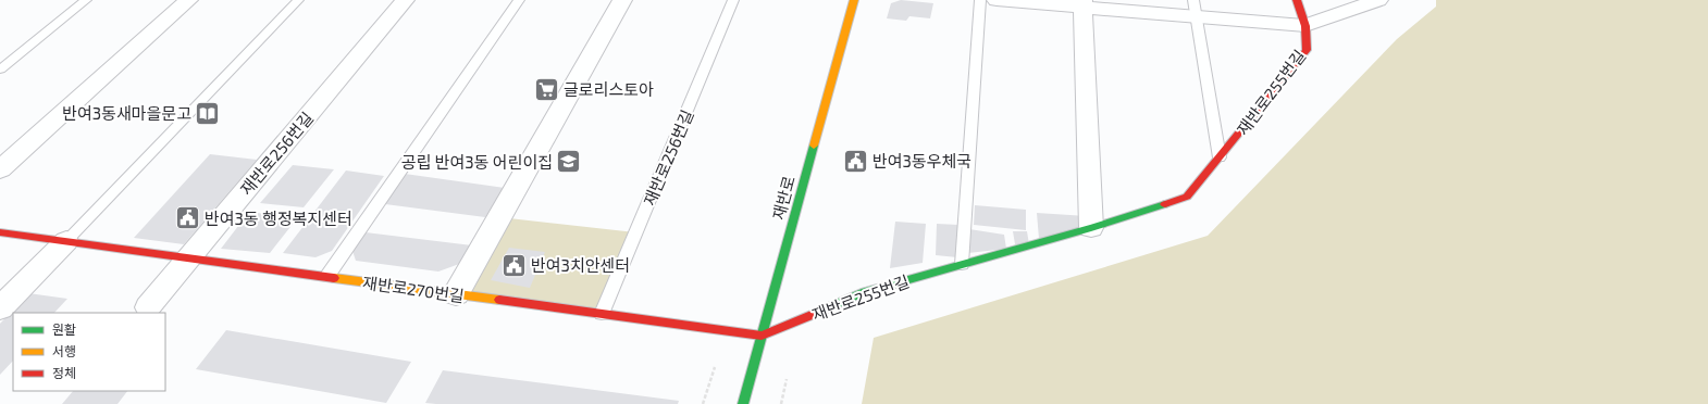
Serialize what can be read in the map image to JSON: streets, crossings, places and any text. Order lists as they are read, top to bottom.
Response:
{
  "streets": {
    "street": [
      "재반로255번길",
      "재반로256번길",
      "재반로",
      "재반로270번길"
    ]
  },
  "crossings": [
    ["재반로255번길", "재반로"],
    ["재반로255번길", "재반로270번길"],
    ["재반로256번길", "재반로270번길"],
    ["재반로", "재반로270번길"]
  ],
  "places": {
    "supermarket": ["글로리스토아"],
    "library": ["반여3동새마을문고"],
    "public building": ["반여3동우체국", "반여3동 행정복지센터", "반여3치안센터"],
    "school or university": ["공립 반여3동 어린이집"]
  },
  "legend": ["원활", "서행", "정체"]
}
